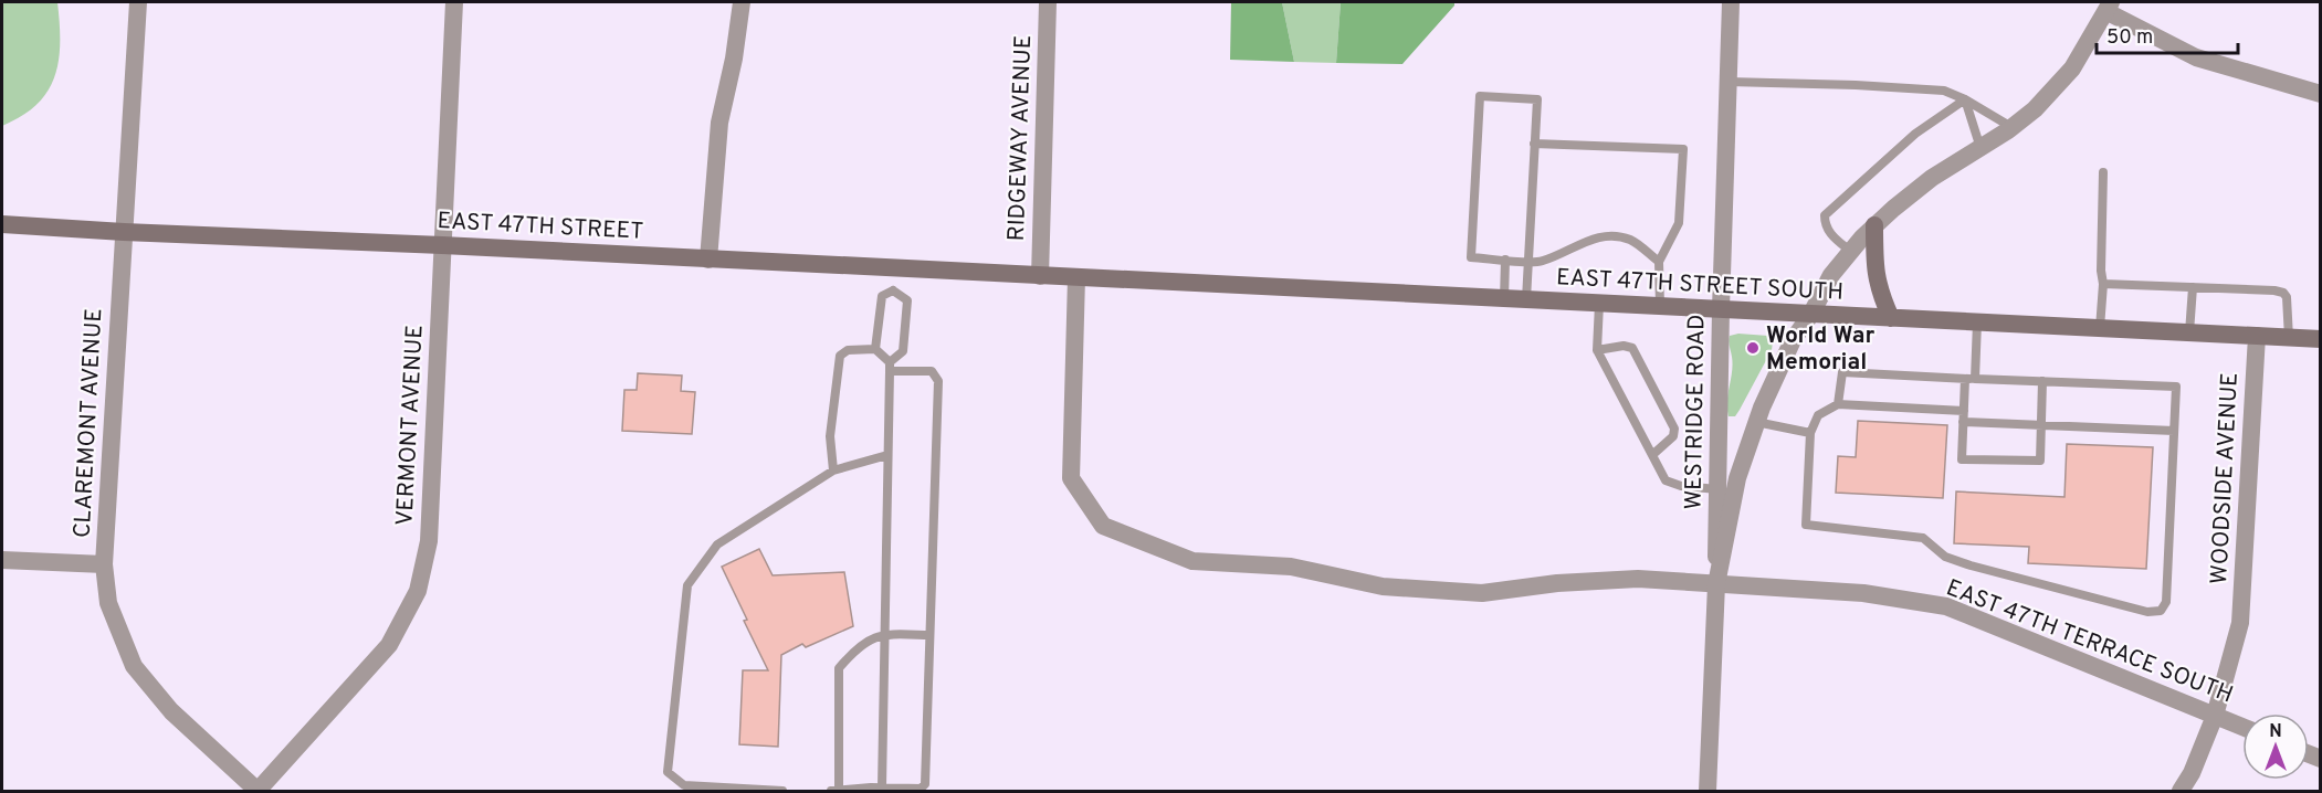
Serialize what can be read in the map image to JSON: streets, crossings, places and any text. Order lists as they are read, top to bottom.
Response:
{
  "streets": {
    "main road": ["EAST 47TH STREET", "EAST 47TH STREET SOUTH"],
    "street": [
      "RIDGEWAY AVENUE",
      "WESTRIDGE ROAD",
      "CLAREMONT AVENUE",
      "VERMONT AVENUE",
      "WOODSIDE AVENUE",
      "EAST 47TH TERRACE SOUTH"
    ]
  },
  "crossings": [
    ["RIDGEWAY AVENUE", "EAST 47TH STREET"],
    ["EAST 47TH STREET", "EAST 47TH STREET SOUTH"],
    ["EAST 47TH STREET", "CLAREMONT AVENUE"],
    ["EAST 47TH STREET", "VERMONT AVENUE"],
    ["EAST 47TH STREET", "EAST 47TH TERRACE SOUTH"],
    ["EAST 47TH STREET SOUTH", "WESTRIDGE ROAD"],
    ["EAST 47TH STREET SOUTH", "WOODSIDE AVENUE"],
    ["EAST 47TH STREET SOUTH", "EAST 47TH TERRACE SOUTH"],
    ["WESTRIDGE ROAD", "EAST 47TH TERRACE SOUTH"],
    ["CLAREMONT AVENUE", "VERMONT AVENUE"],
    ["WOODSIDE AVENUE", "EAST 47TH TERRACE SOUTH"]
  ],
  "places": ["World War Memorial"],
  "scale_bar": "50 m",
  "north": "top"
}
